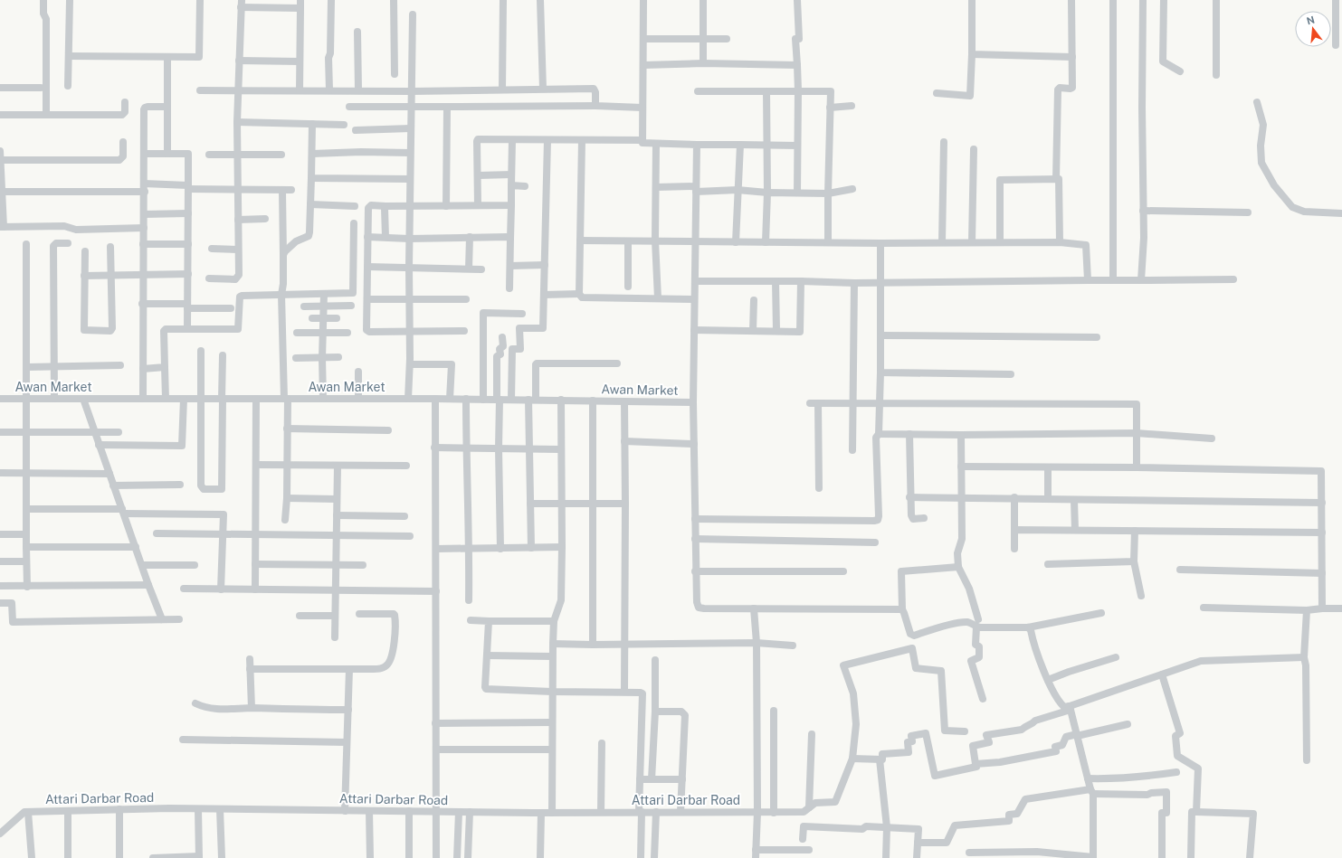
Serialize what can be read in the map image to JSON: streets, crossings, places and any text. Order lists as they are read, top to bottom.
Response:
{
  "streets": {
    "street": ["Awan Market", "Attari Darbar Road"]
  },
  "north": "top"
}
